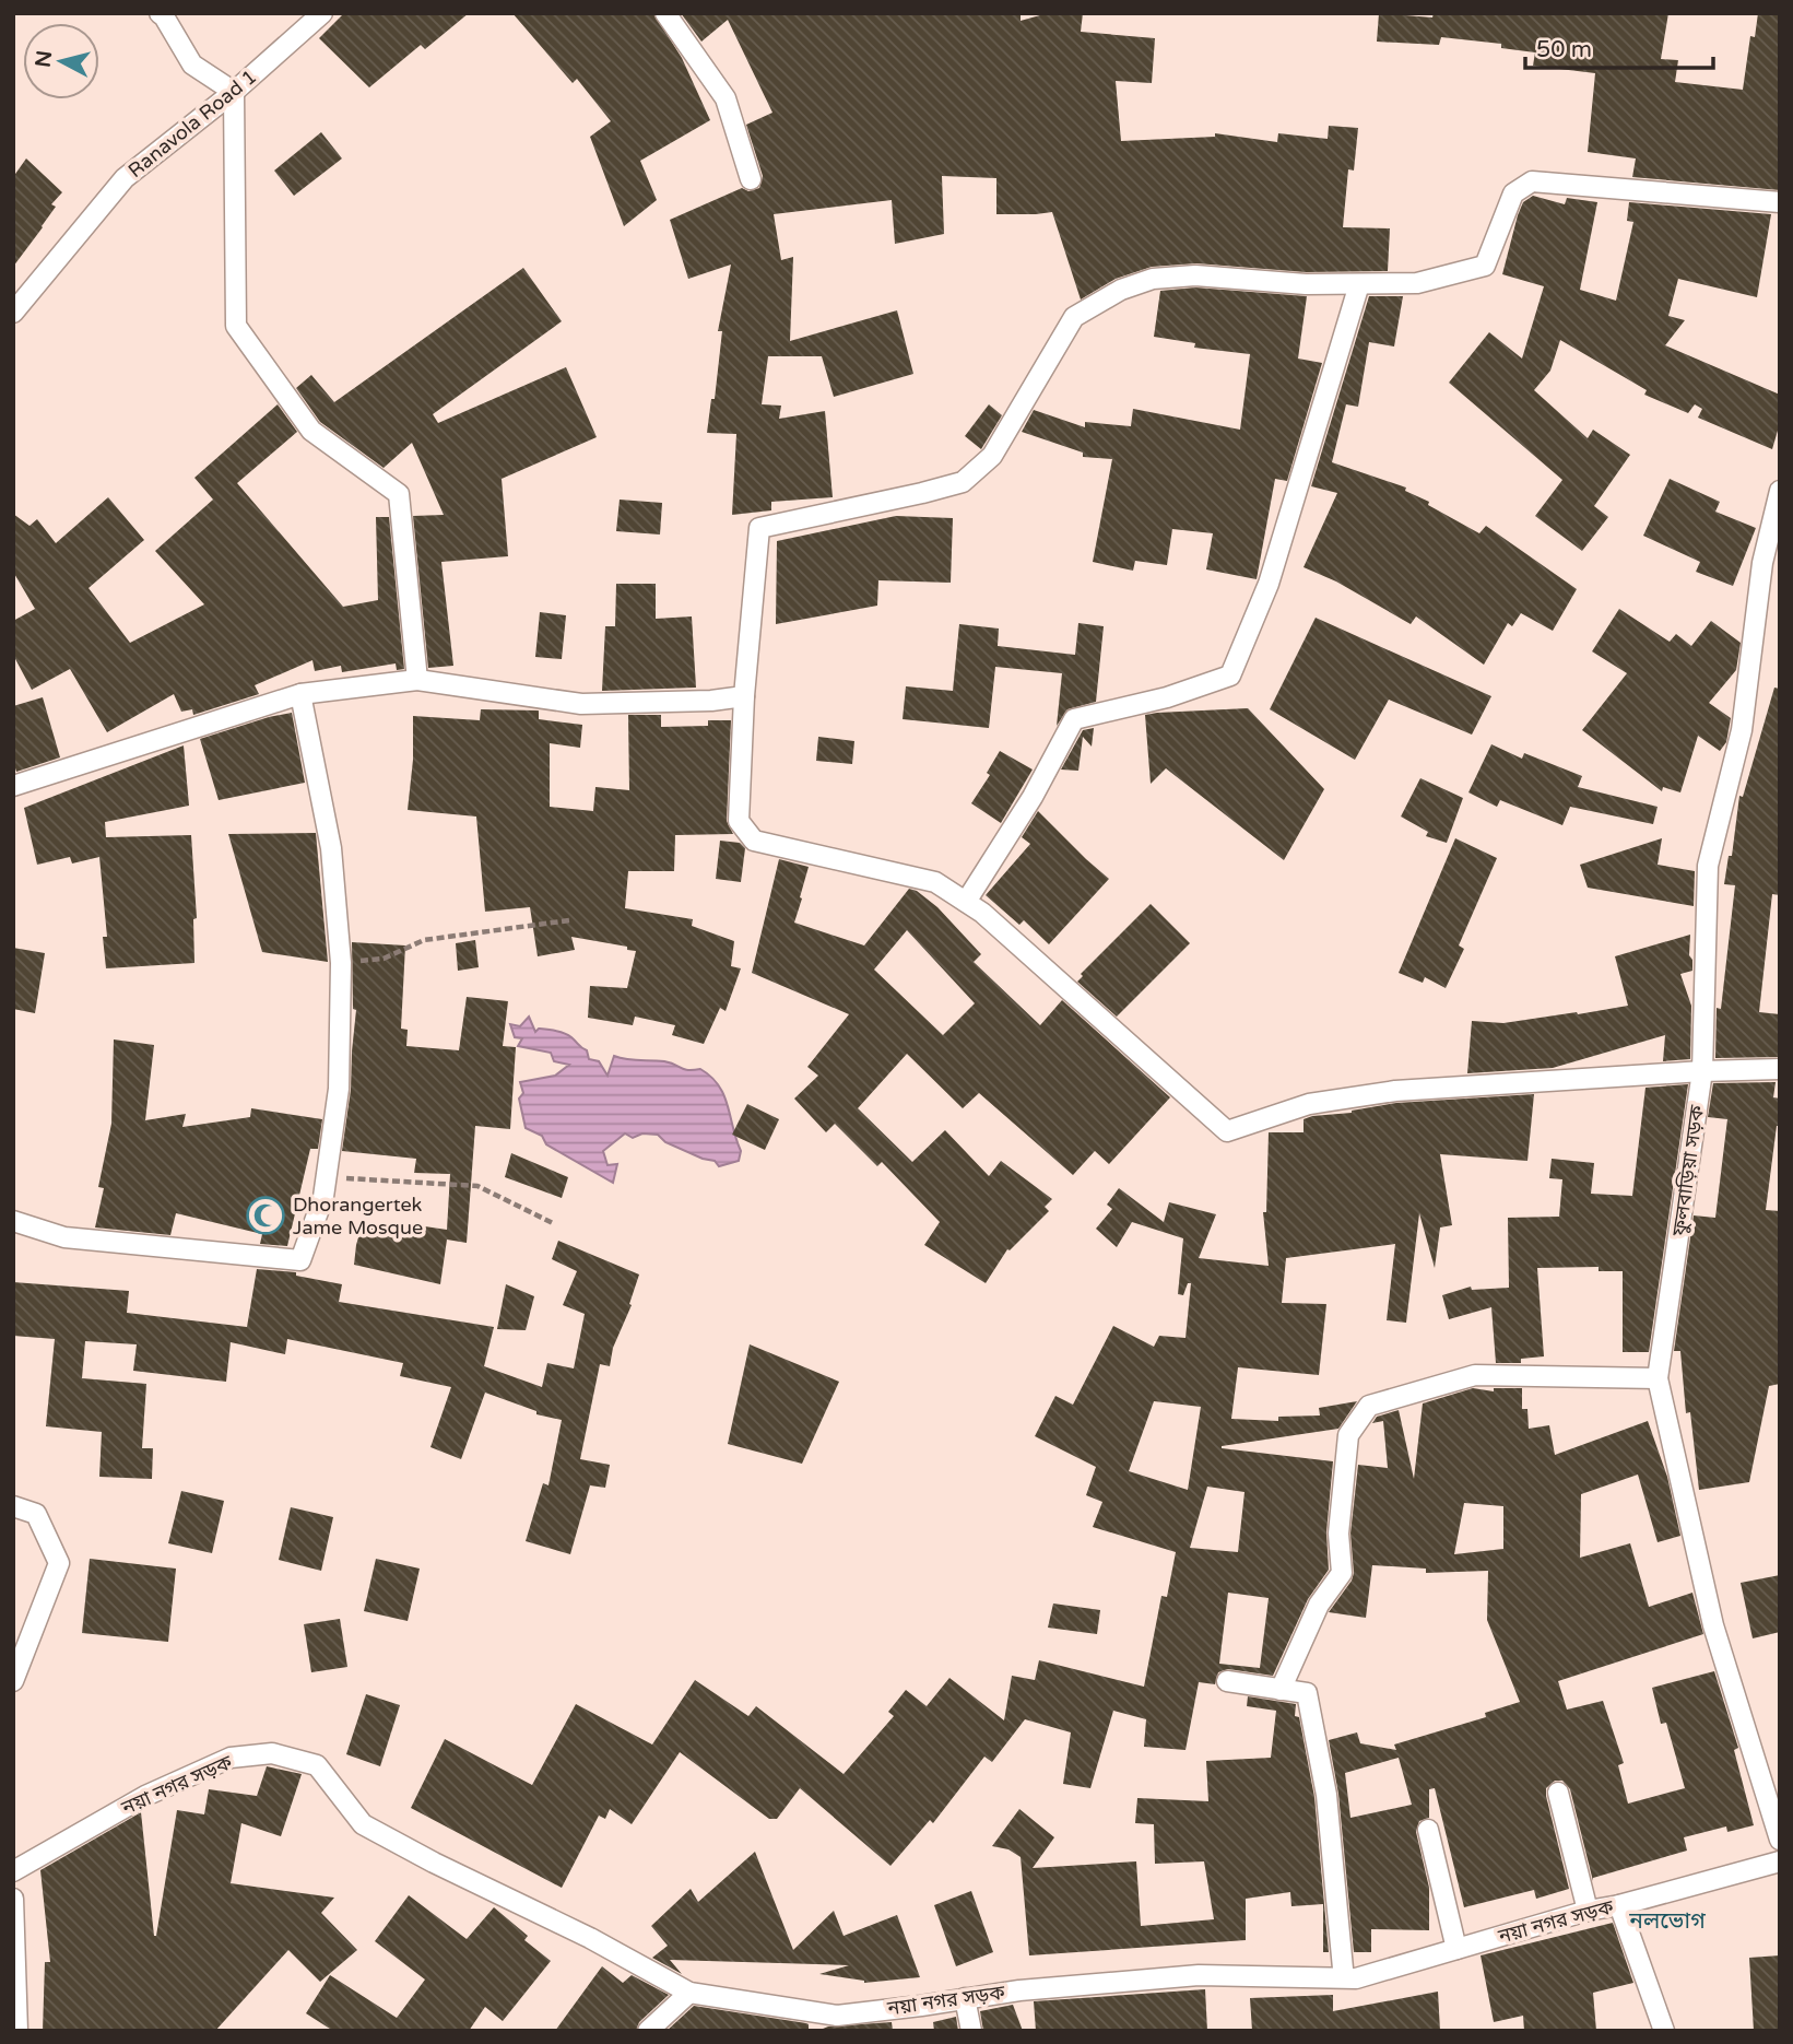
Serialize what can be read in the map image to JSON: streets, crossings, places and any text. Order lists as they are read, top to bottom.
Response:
{
  "streets": {
    "street": ["Ranavola Road 1", "ফুলবাড়িয়া সড়ক", "নয়া নগর সড়ক"]
  },
  "districts": ["নলভোগ"],
  "places": {
    "mosque": ["Dhorangertek Jame Mosque"]
  },
  "scale_bar": "50 m",
  "north": "left"
}
